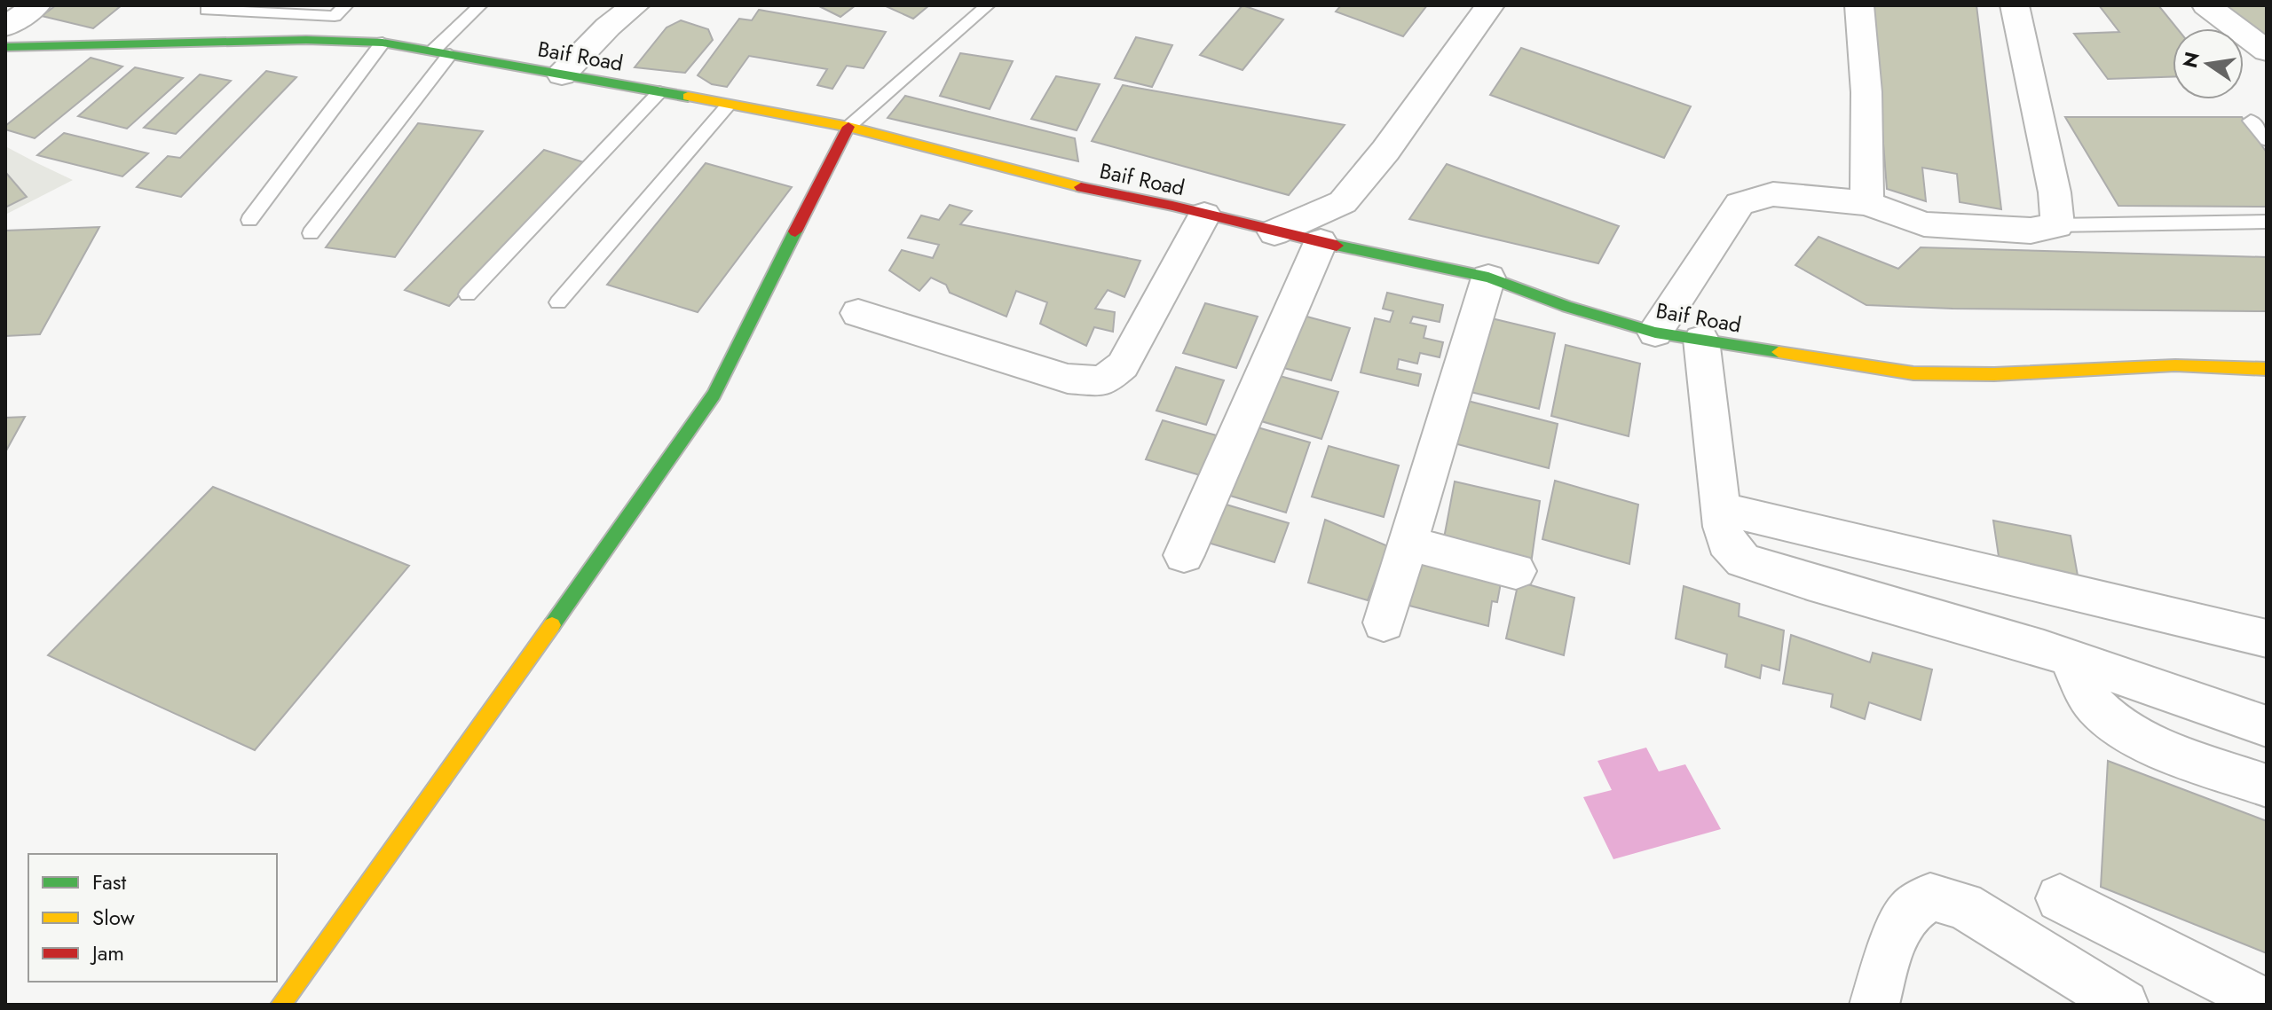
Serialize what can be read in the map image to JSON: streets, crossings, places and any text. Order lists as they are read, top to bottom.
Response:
{
  "streets": {
    "street": ["Baif Road"]
  },
  "legend": ["Fast", "Slow", "Jam"],
  "north": "left"
}
